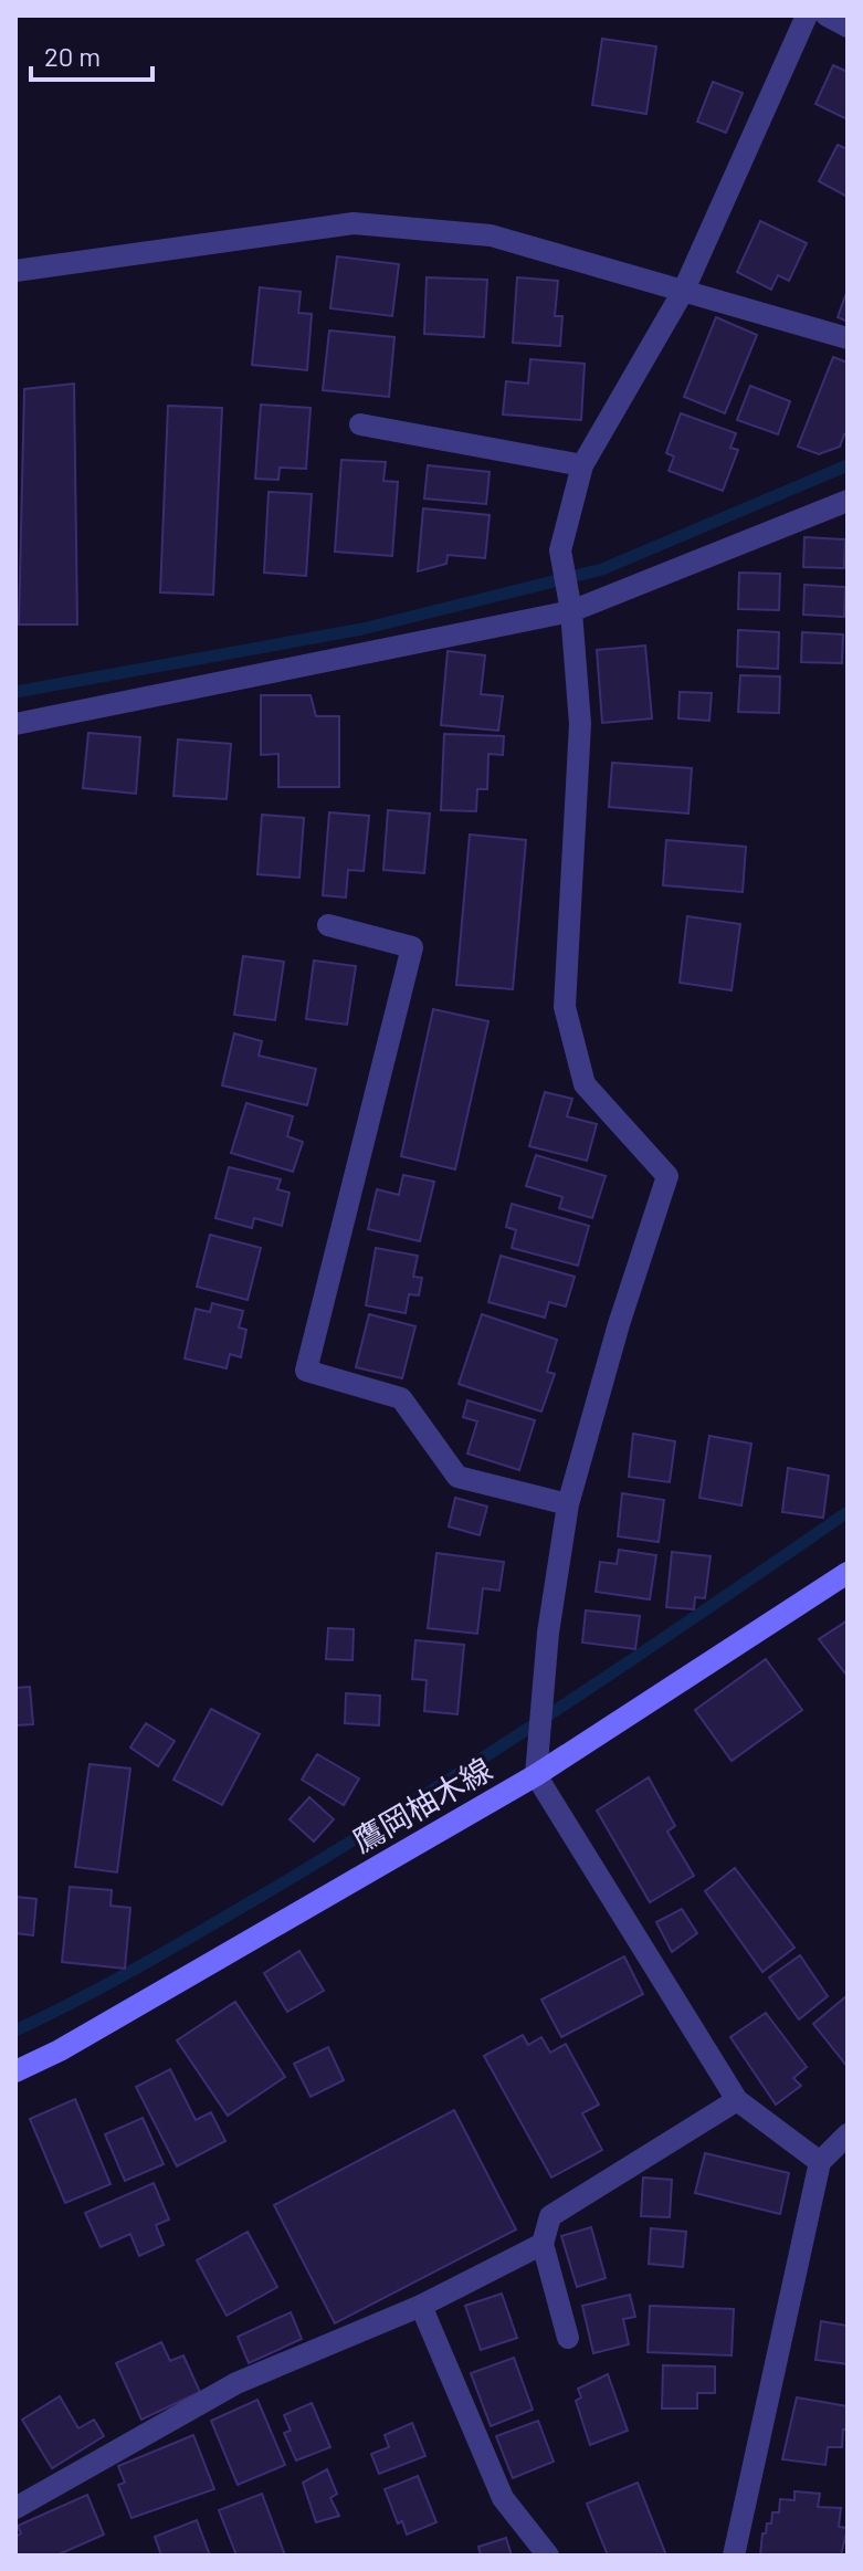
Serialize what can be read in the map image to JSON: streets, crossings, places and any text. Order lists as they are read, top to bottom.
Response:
{
  "streets": {
    "main road": ["鷹岡柚木線"]
  },
  "scale_bar": "20 m"
}
